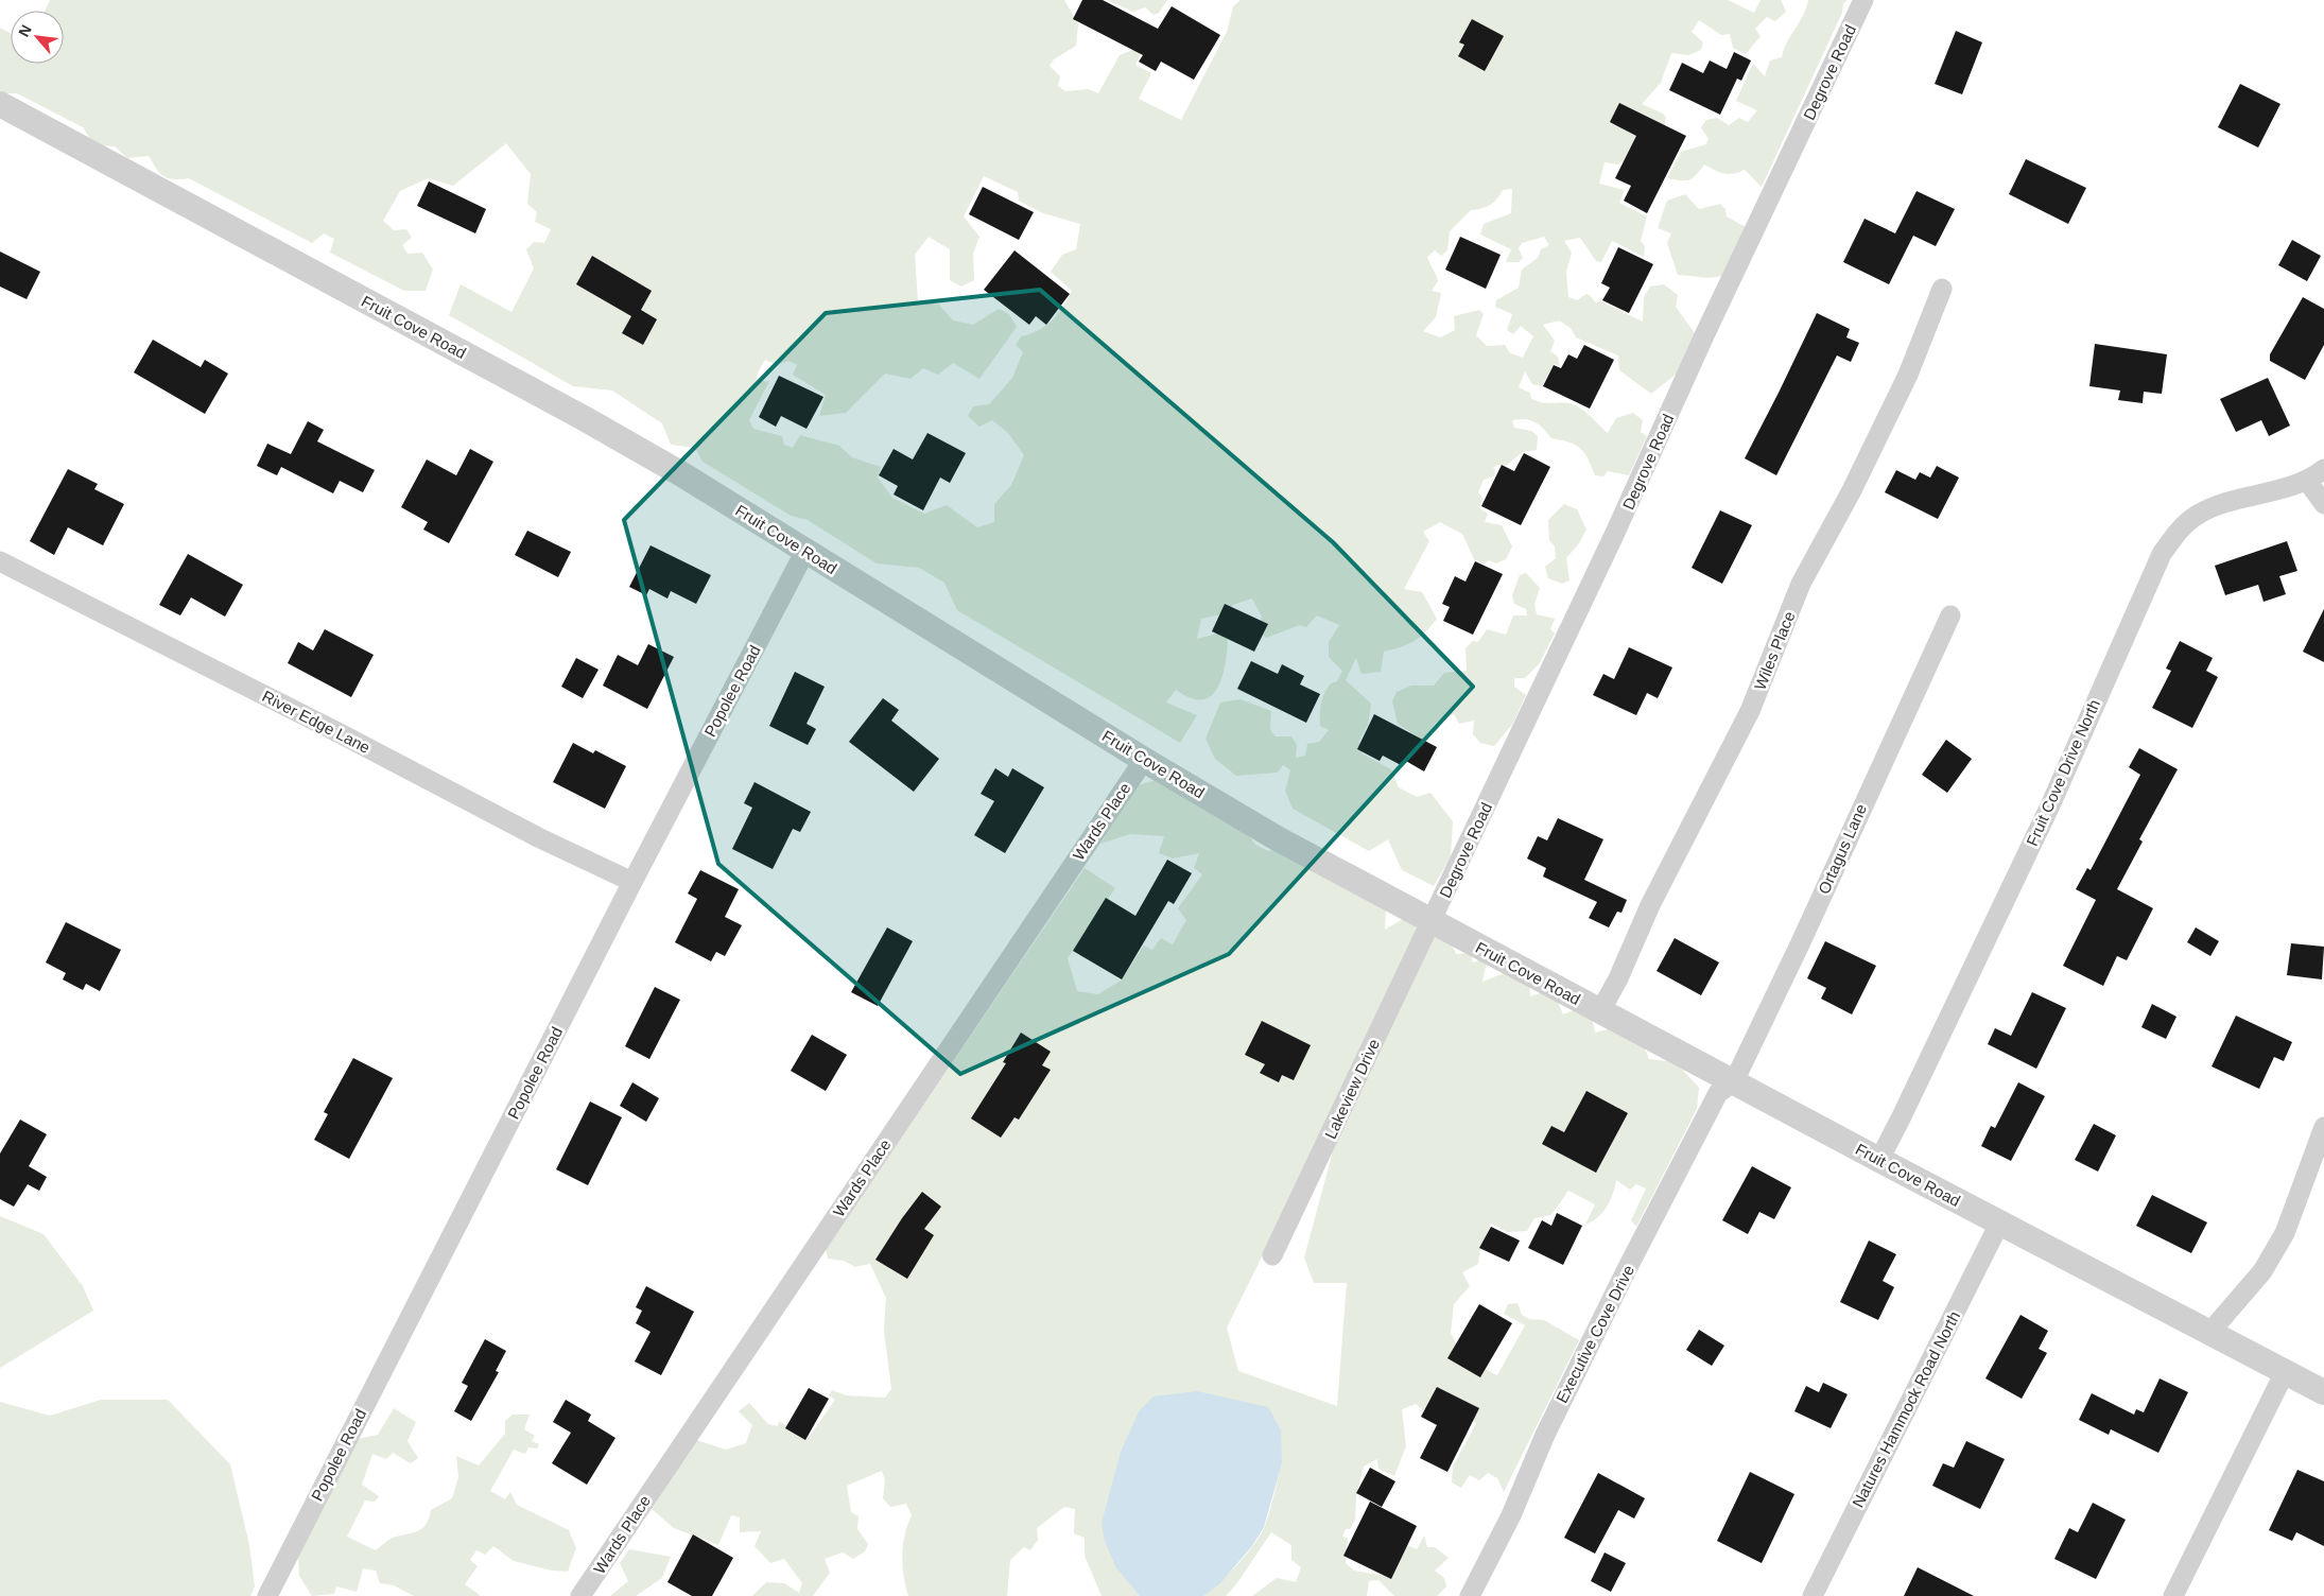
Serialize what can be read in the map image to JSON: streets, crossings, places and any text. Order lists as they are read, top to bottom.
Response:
{
  "streets": {
    "street": [
      "Degrove Road",
      "Fruit Cove Road",
      "Wiles Place",
      "Popolee Road",
      "River Edge Lane",
      "Fruit Cove Drive North",
      "Wards Place",
      "Ortagus Lane",
      "Lakeview Drive",
      "Executive Cove Drive",
      "Natures Hammock Road North"
    ]
  },
  "crossings": [
    ["Degrove Road", "Fruit Cove Road"],
    ["Degrove Road", "Lakeview Drive"],
    ["Fruit Cove Road", "Wiles Place"],
    ["Fruit Cove Road", "Popolee Road"],
    ["Fruit Cove Road", "Fruit Cove Drive North"],
    ["Fruit Cove Road", "Wards Place"],
    ["Fruit Cove Road", "Ortagus Lane"],
    ["Fruit Cove Road", "Lakeview Drive"],
    ["Fruit Cove Road", "Executive Cove Drive"],
    ["Fruit Cove Road", "Natures Hammock Road North"],
    ["Popolee Road", "River Edge Lane"],
    ["Ortagus Lane", "Executive Cove Drive"]
  ],
  "north": "top left"
}
